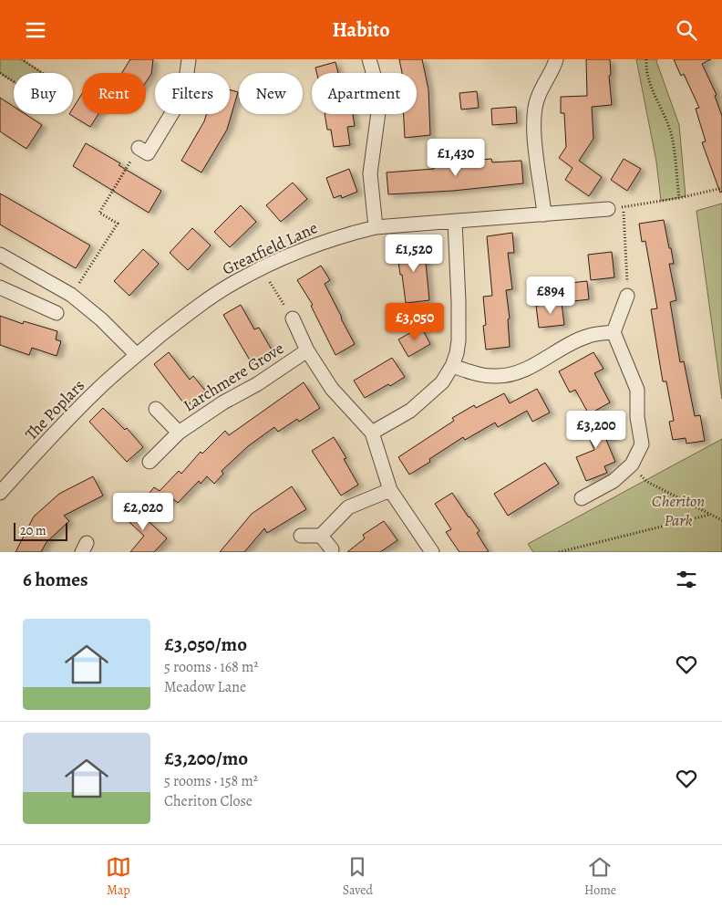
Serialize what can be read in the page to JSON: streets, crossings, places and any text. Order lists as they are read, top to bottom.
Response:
{
  "streets": {
    "street": ["Greatfield Lane", "Larchmere Grove", "The Poplars"]
  },
  "crossings": [
    ["Greatfield Lane", "The Poplars"]
  ],
  "parks": ["Cheriton Park"],
  "scale_bar": "20 m",
  "page": {
    "header": "Habito",
    "chip": [
      "Buy",
      "Rent",
      "Filters",
      "New",
      "Apartment"
    ],
    "price": [
      "£1,430",
      "£1,520",
      "£894",
      "£3,050",
      "£3,200",
      "£2,020"
    ],
    "scale": "20 m",
    "heading": "6 homes",
    "list": [
      {
        "name": "£3,050/mo",
        "note": "5 rooms · 168 m² · Meadow Lane"
      },
      {
        "name": "£3,200/mo",
        "note": "5 rooms · 158 m² · Cheriton Close"
      }
    ],
    "tabs": ["Map", "Saved", "Home"]
  }
}
